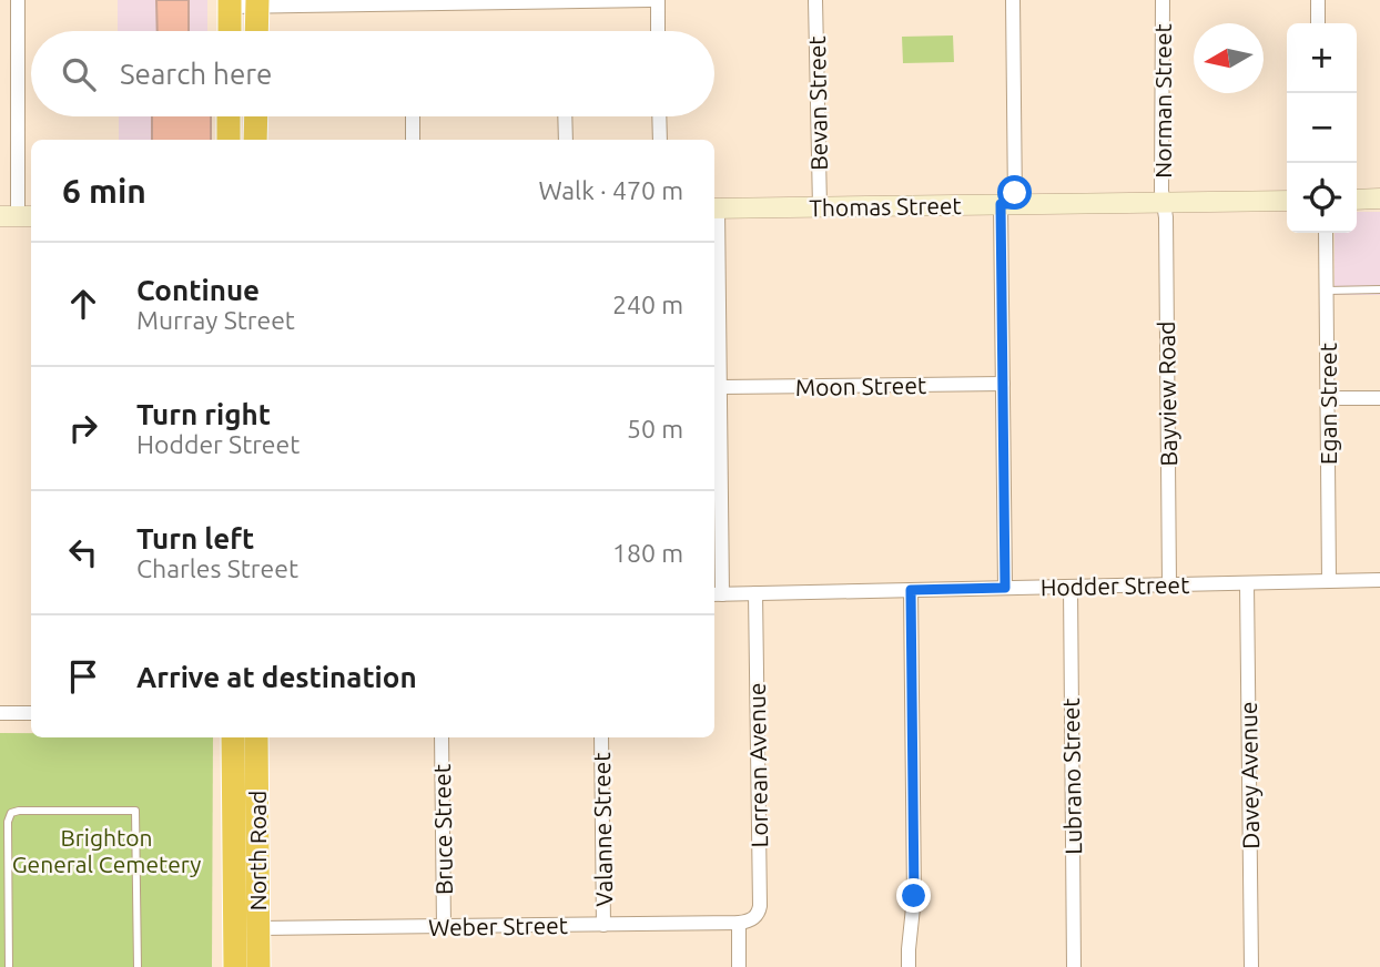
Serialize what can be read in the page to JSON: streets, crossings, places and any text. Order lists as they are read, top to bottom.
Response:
{
  "streets": {
    "highway": ["North Road"],
    "street": [
      "Norman Street",
      "Bevan Street",
      "Thomas Street",
      "Moon Street",
      "Bayview Road",
      "Egan Street",
      "Hodder Street",
      "Lorrean Avenue",
      "Davey Avenue",
      "Lubrano Street",
      "Bruce Street",
      "Valanne Street",
      "Weber Street"
    ]
  },
  "crossings": [
    ["Norman Street", "Thomas Street"],
    ["Norman Street", "Bayview Road"],
    ["Bevan Street", "Thomas Street"],
    ["Thomas Street", "Bayview Road"],
    ["Bayview Road", "Hodder Street"],
    ["Egan Street", "Hodder Street"],
    ["Hodder Street", "Lorrean Avenue"],
    ["Hodder Street", "Davey Avenue"],
    ["Hodder Street", "Lubrano Street"],
    ["Lorrean Avenue", "Weber Street"],
    ["Bruce Street", "Weber Street"],
    ["Valanne Street", "Weber Street"],
    ["North Road", "Weber Street"]
  ],
  "parks": ["Brighton General Cemetery"],
  "north": "left",
  "page": {
    "map_buttons": ["+", "−"],
    "search": "Search here",
    "heading": ["6 min", "Walk · 470 m"],
    "list": [
      ["Continue", "Murray Street", "240 m"],
      ["Turn right", "Hodder Street", "50 m"],
      ["Turn left", "Charles Street", "180 m"],
      "Arrive at destination"
    ]
  }
}
